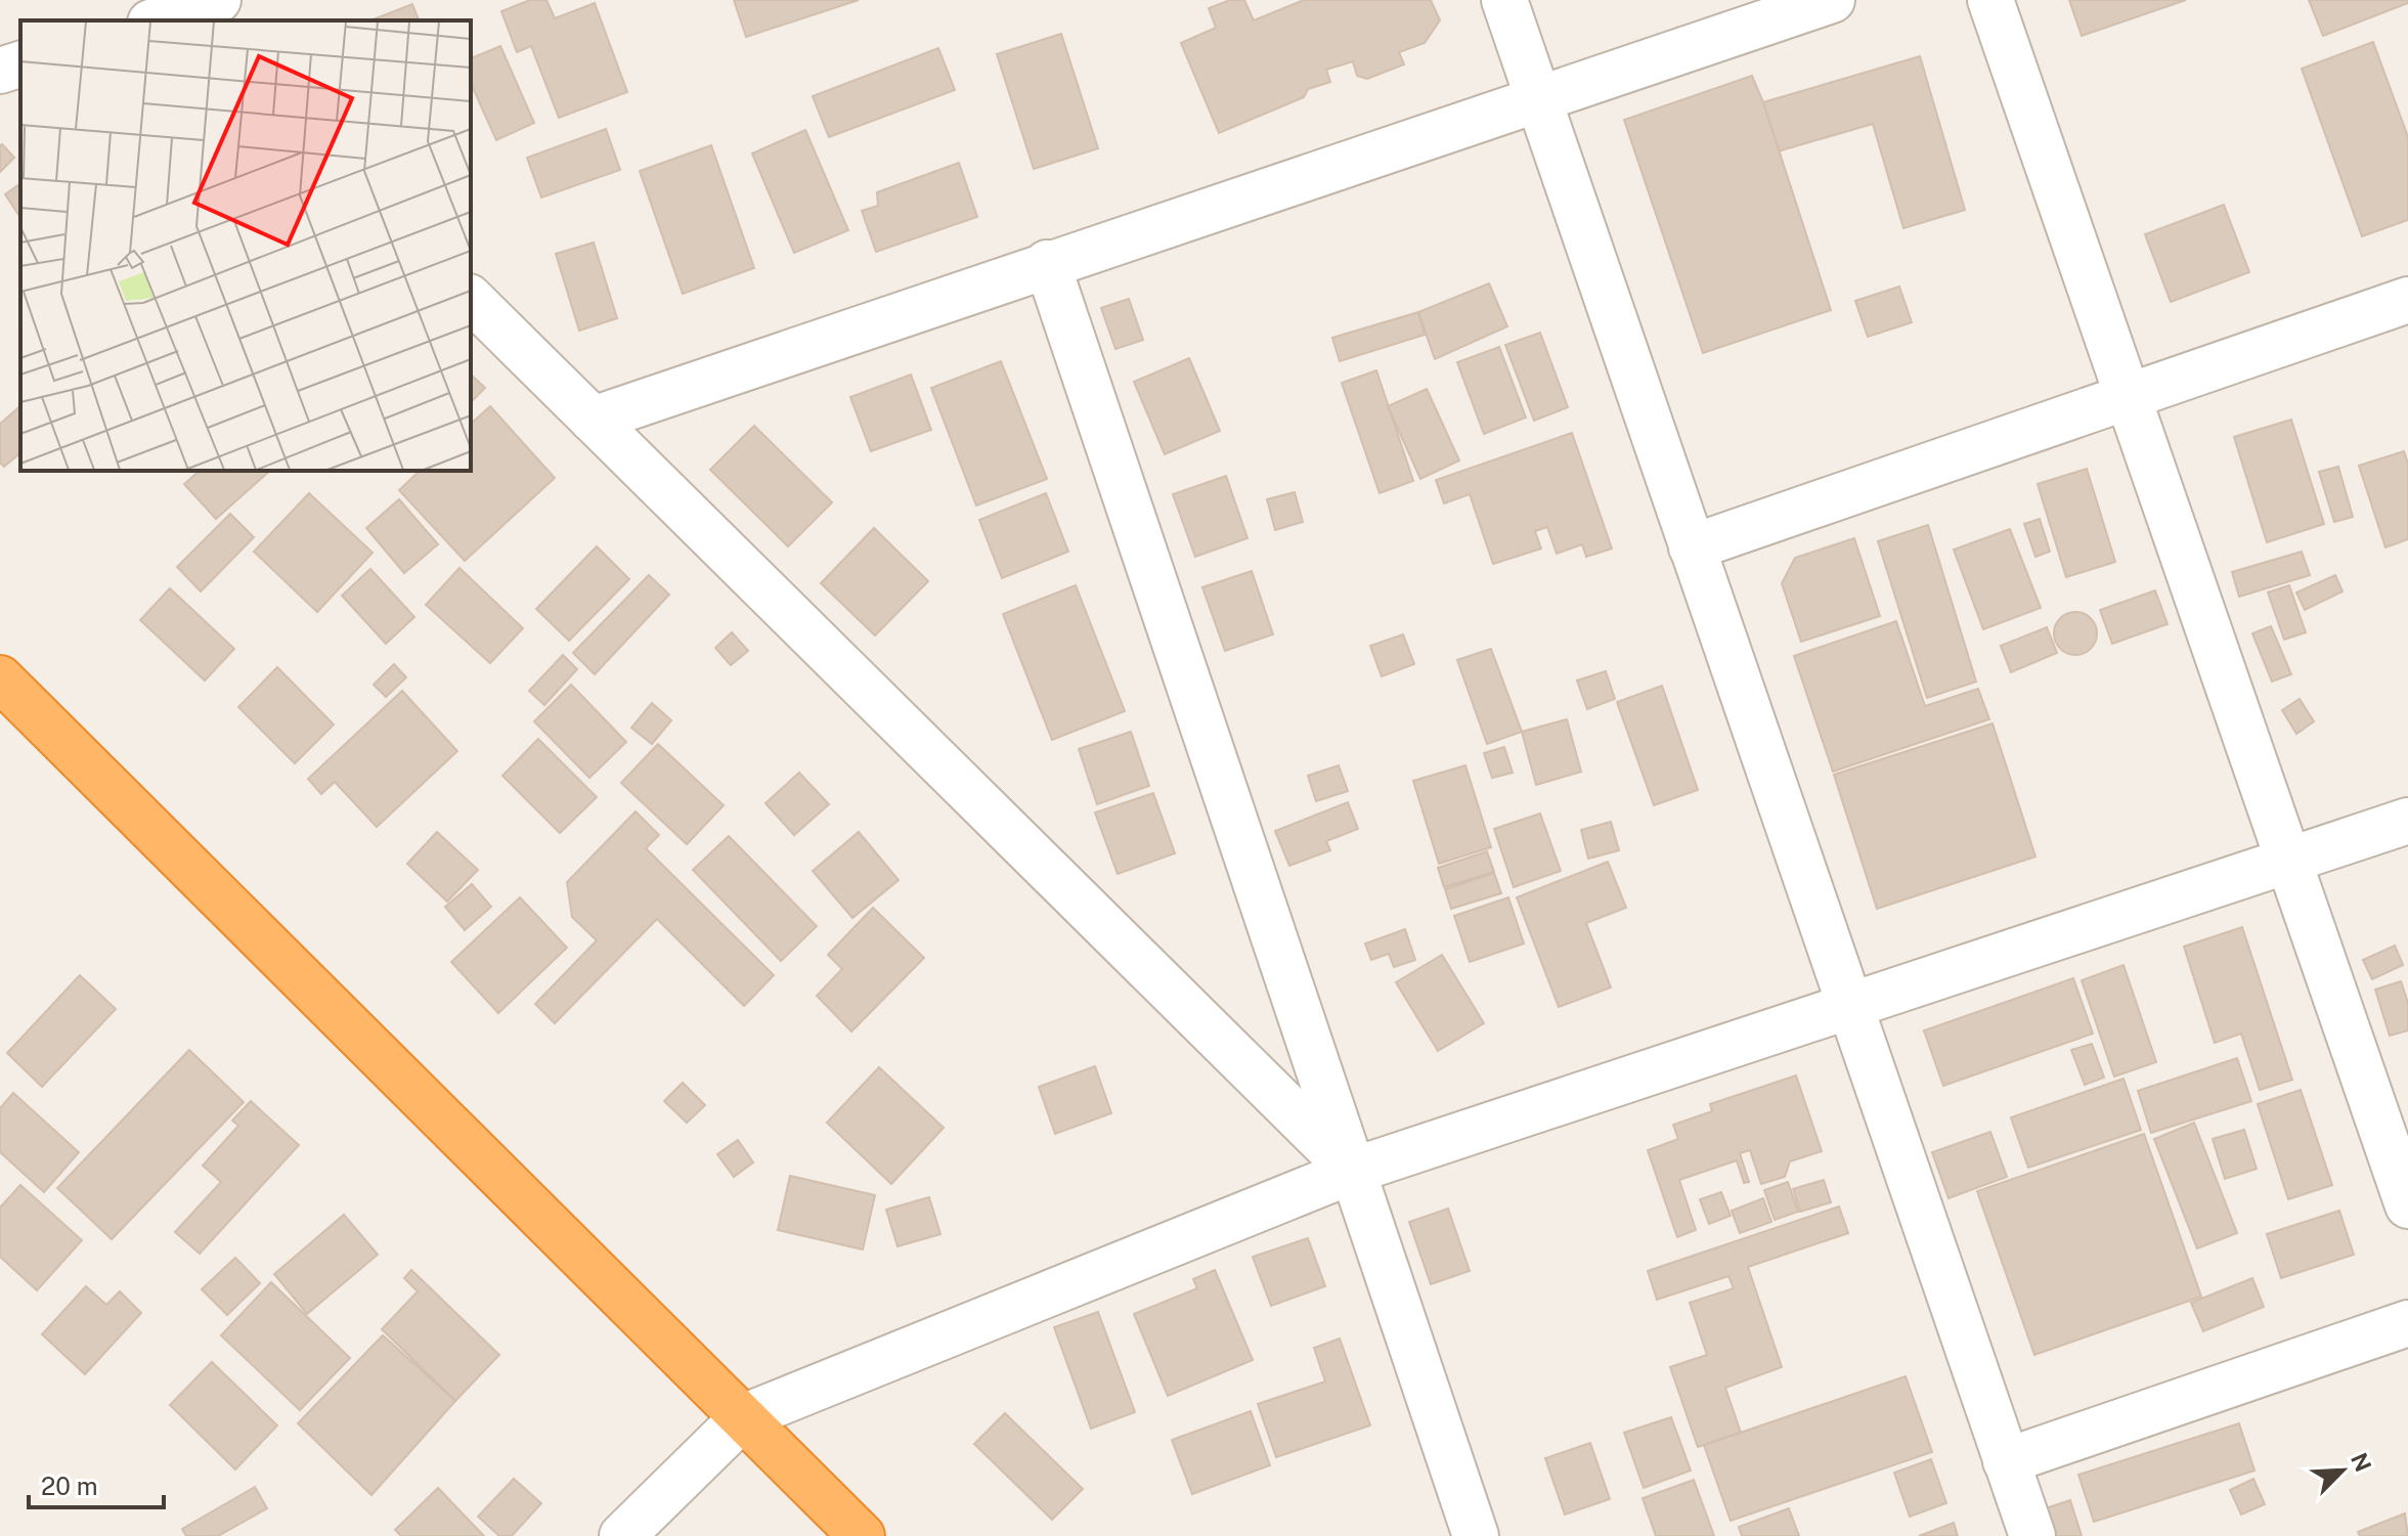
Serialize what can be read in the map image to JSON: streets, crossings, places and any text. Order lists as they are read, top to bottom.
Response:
{
  "scale_bar": "20 m",
  "north": "top right"
}
